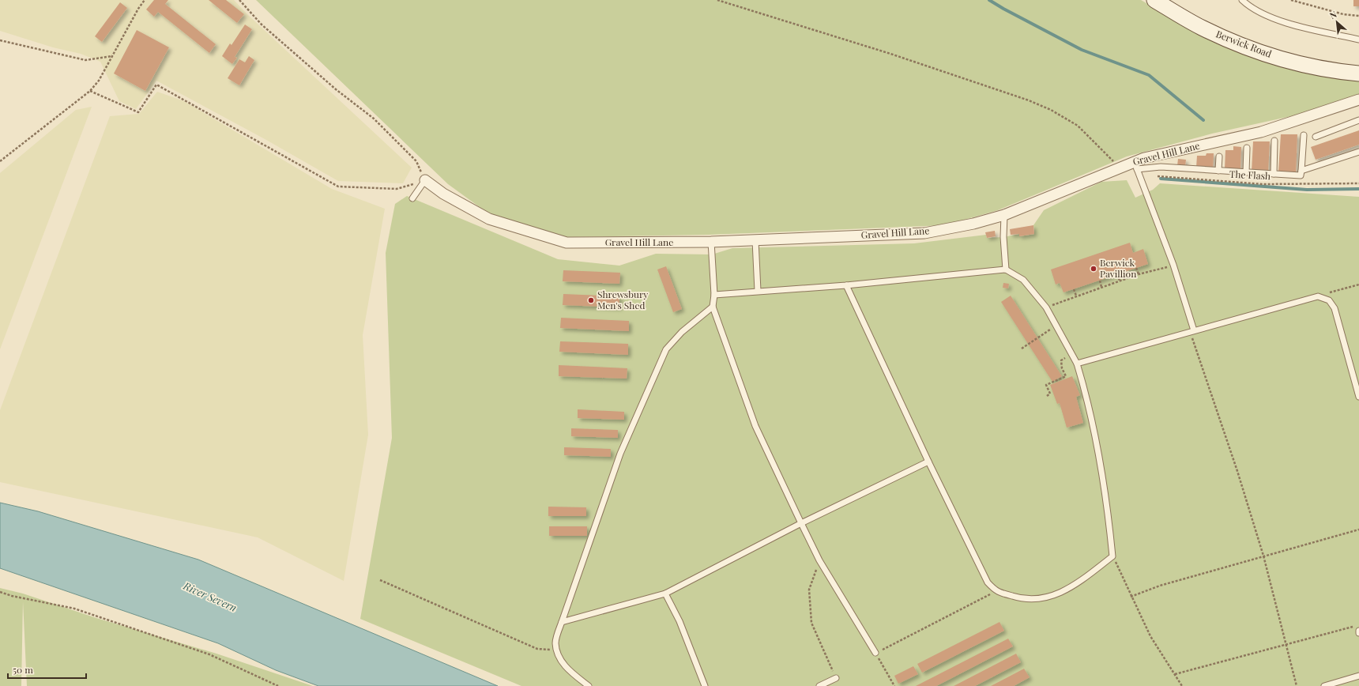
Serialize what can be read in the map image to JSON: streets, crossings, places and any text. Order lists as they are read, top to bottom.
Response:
{
  "streets": {
    "main road": ["Berwick Road"],
    "street": ["Gravel Hill Lane"],
    "path": ["The Flash"]
  },
  "water": ["River Severn"],
  "places": ["Berwick Pavillion", "Shrewsbury Men's Shed"],
  "scale_bar": "50 m",
  "north": "top left"
}
